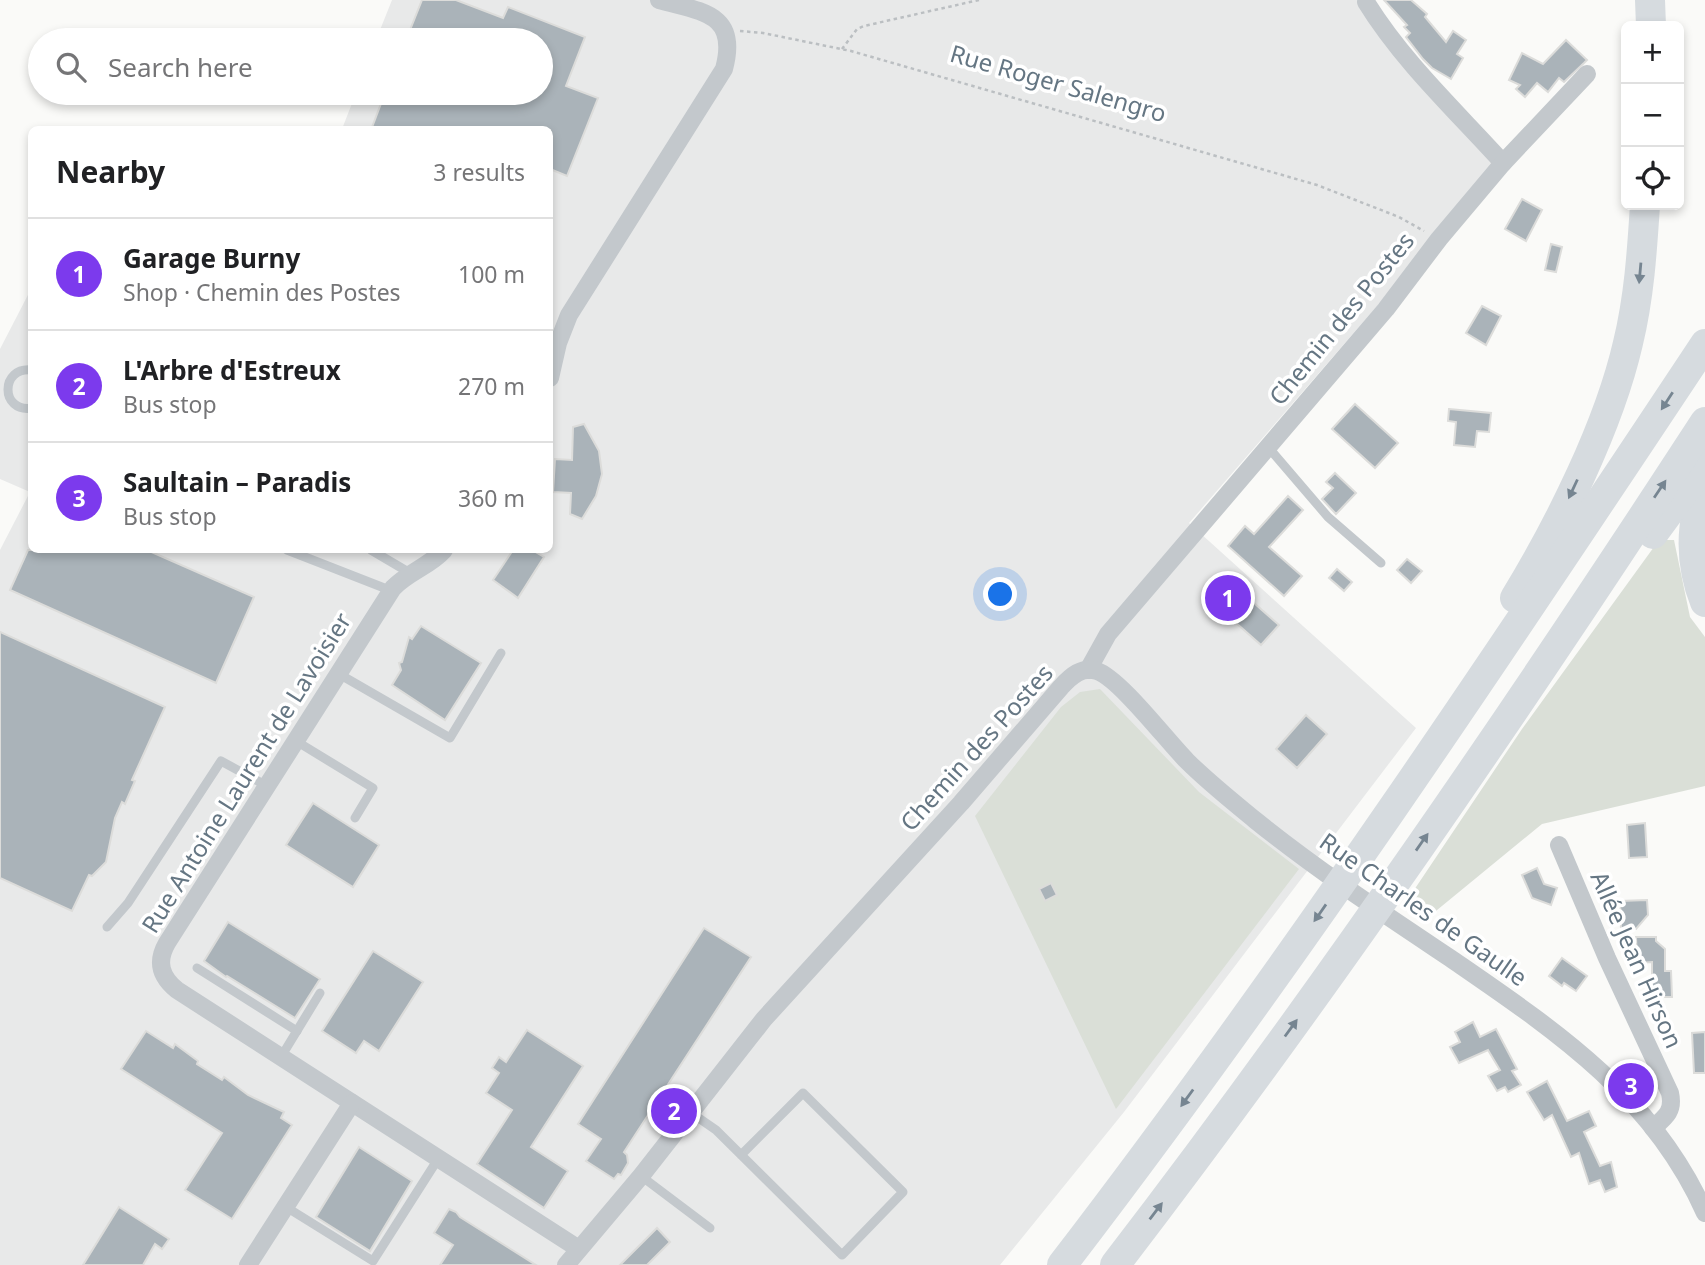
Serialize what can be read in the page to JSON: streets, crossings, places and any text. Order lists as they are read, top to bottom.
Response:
{
  "streets": {
    "street": [
      "Chemin des Postes",
      "Rue Antoine Laurent de Lavoisier",
      "Rue Charles de Gaulle",
      "Allée Jean Hirson"
    ],
    "path": ["Rue Roger Salengro"]
  },
  "crossings": [
    ["Rue Roger Salengro", "Chemin des Postes"],
    ["Chemin des Postes", "Rue Antoine Laurent de Lavoisier"],
    ["Chemin des Postes", "Rue Charles de Gaulle"],
    ["Rue Charles de Gaulle", "Allée Jean Hirson"]
  ],
  "page": {
    "map_buttons": ["+", "−"],
    "search": "Search here",
    "heading": ["Nearby", "3 results"],
    "list": [
      {
        "mark": "1",
        "name": "Garage Burny",
        "note": "Shop · Chemin des Postes",
        "value": "100 m"
      },
      {
        "mark": "2",
        "name": "L'Arbre d'Estreux",
        "note": "Bus stop",
        "value": "270 m"
      },
      {
        "mark": "3",
        "name": "Saultain – Paradis",
        "note": "Bus stop",
        "value": "360 m"
      }
    ],
    "pins": ["1", "3", "2"]
  }
}
